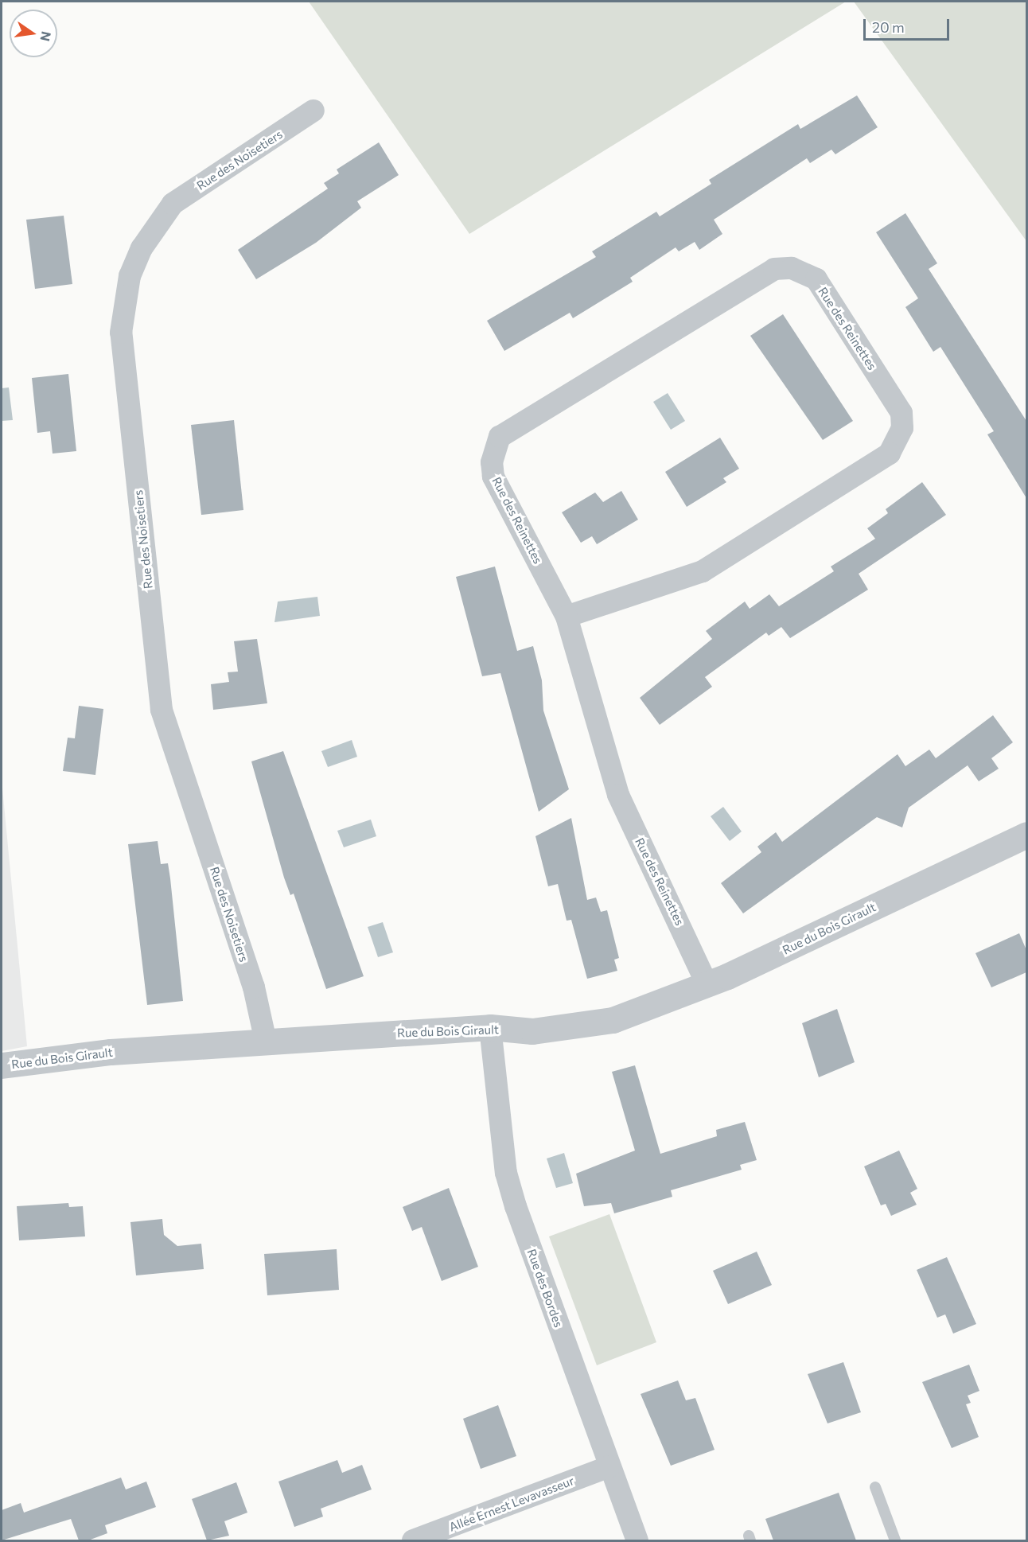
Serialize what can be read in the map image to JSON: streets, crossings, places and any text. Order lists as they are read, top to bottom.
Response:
{
  "streets": {
    "street": [
      "Rue des Noisetiers",
      "Rue des Reinettes",
      "Rue du Bois Girault",
      "Rue des Bordes",
      "Allée Ernest Levavasseur"
    ]
  },
  "crossings": [
    ["Rue des Noisetiers", "Rue du Bois Girault"],
    ["Rue des Reinettes", "Rue du Bois Girault"],
    ["Rue du Bois Girault", "Rue des Bordes"],
    ["Rue des Bordes", "Allée Ernest Levavasseur"]
  ],
  "scale_bar": "20 m",
  "north": "right"
}
